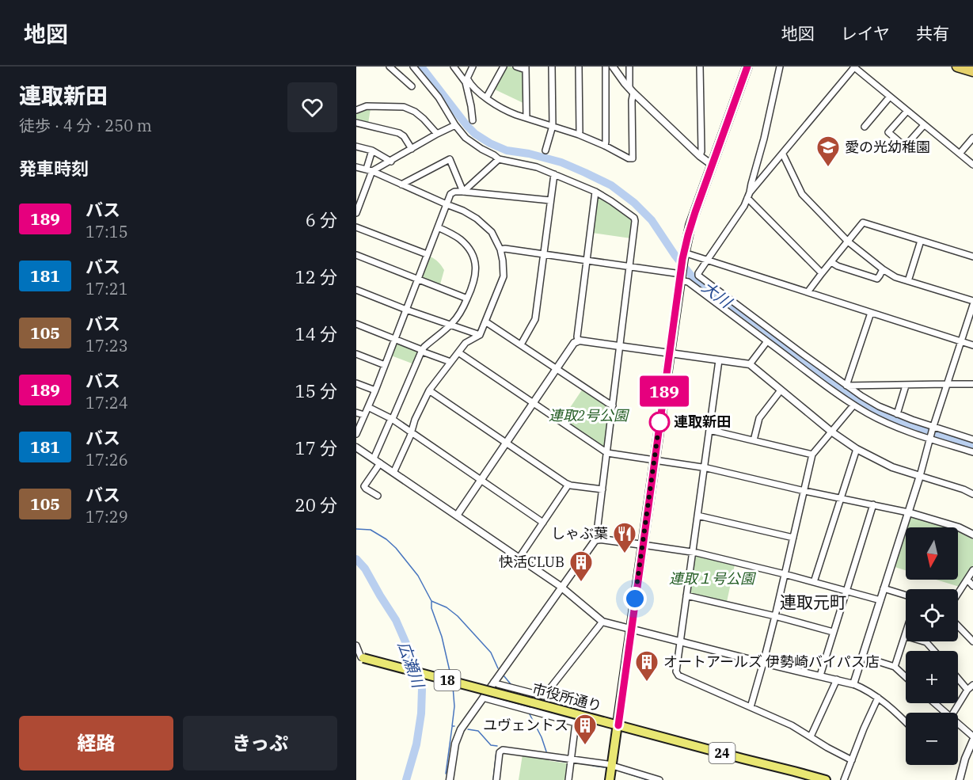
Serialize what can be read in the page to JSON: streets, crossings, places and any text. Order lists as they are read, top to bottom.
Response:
{
  "streets": {
    "main road": ["18", "市役所通り", "24"]
  },
  "districts": ["連取元町"],
  "water": ["大川", "広瀬川"],
  "parks": ["連取2号公園", "連取１号公園"],
  "places": {
    "school or university": ["愛の光幼稚園"],
    "other": ["連取新田"],
    "restaurant": ["しゃぶ葉"],
    "building": ["快活CLUB", "オートアールズ 伊勢崎バイパス店", "ユヴェントス"]
  },
  "lines": ["bus line 189"],
  "north": "bottom",
  "page": {
    "header": "地図",
    "nav": ["地図", "レイヤ", "共有"],
    "heading": [
      ["連取新田", "徒歩 · 4 分 · 250 m"],
      "発車時刻"
    ],
    "on_map": "189",
    "list": [
      {
        "mark": "189",
        "name": "バス",
        "note": "17:15",
        "value": "6 分"
      },
      {
        "mark": "181",
        "name": "バス",
        "note": "17:21",
        "value": "12 分"
      },
      {
        "mark": "105",
        "name": "バス",
        "note": "17:23",
        "value": "14 分"
      },
      {
        "mark": "189",
        "name": "バス",
        "note": "17:24",
        "value": "15 分"
      },
      {
        "mark": "181",
        "name": "バス",
        "note": "17:26",
        "value": "17 分"
      },
      {
        "mark": "105",
        "name": "バス",
        "note": "17:29",
        "value": "20 分"
      }
    ],
    "map_buttons": ["+", "−"],
    "buttons": ["経路", "きっぷ"]
  }
}
